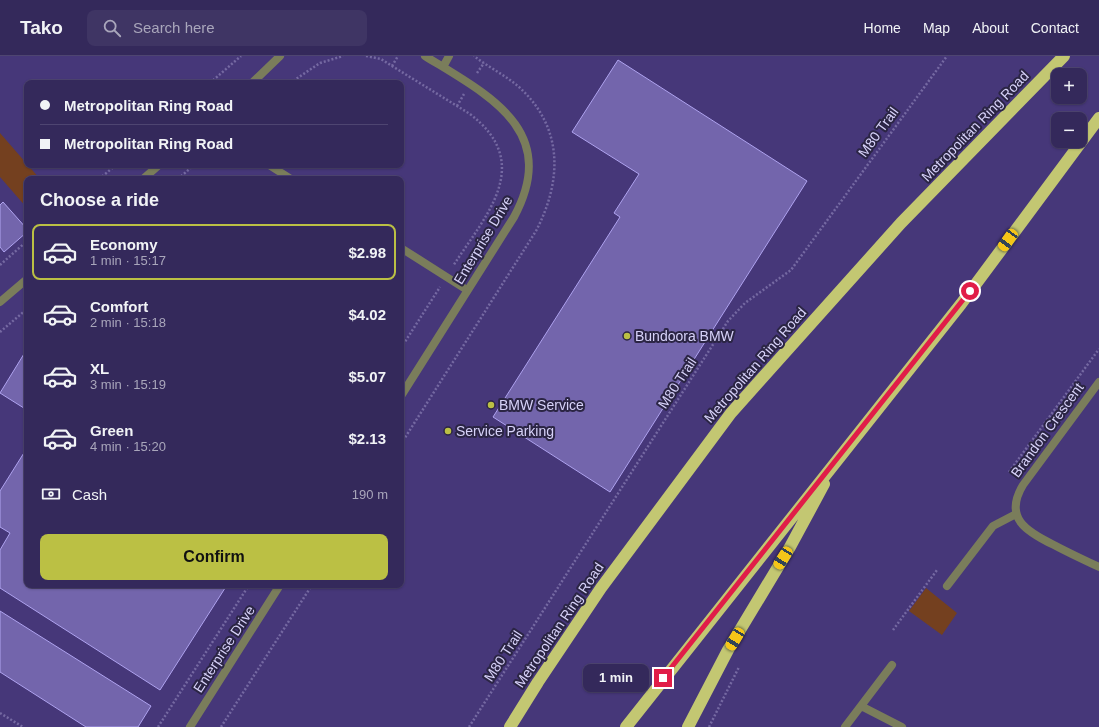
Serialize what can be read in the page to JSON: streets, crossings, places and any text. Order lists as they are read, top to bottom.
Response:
{
  "streets": {
    "highway": ["Metropolitan Ring Road"],
    "street": ["Enterprise Drive", "Brandon Crescent"],
    "path": ["M80 Trail"]
  },
  "places": ["Bundoora BMW", "BMW Service", "Service Parking"],
  "page": {
    "header": "Tako",
    "search": "Search here",
    "nav": [
      "Home",
      "Map",
      "About",
      "Contact"
    ],
    "map_buttons": ["+", "−"],
    "banner": ["Metropolitan Ring Road", "Metropolitan Ring Road"],
    "heading": "Choose a ride",
    "list": [
      {
        "name": "Economy",
        "note": "1 min · 15:17",
        "value": "$2.98"
      },
      {
        "name": "Comfort",
        "note": "2 min · 15:18",
        "value": "$4.02"
      },
      {
        "name": "XL",
        "note": "3 min · 15:19",
        "value": "$5.07"
      },
      {
        "name": "Green",
        "note": "4 min · 15:20",
        "value": "$2.13"
      }
    ],
    "pay": ["Cash", "190 m"],
    "buttons": "Confirm",
    "bubble": "1 min"
  }
}
